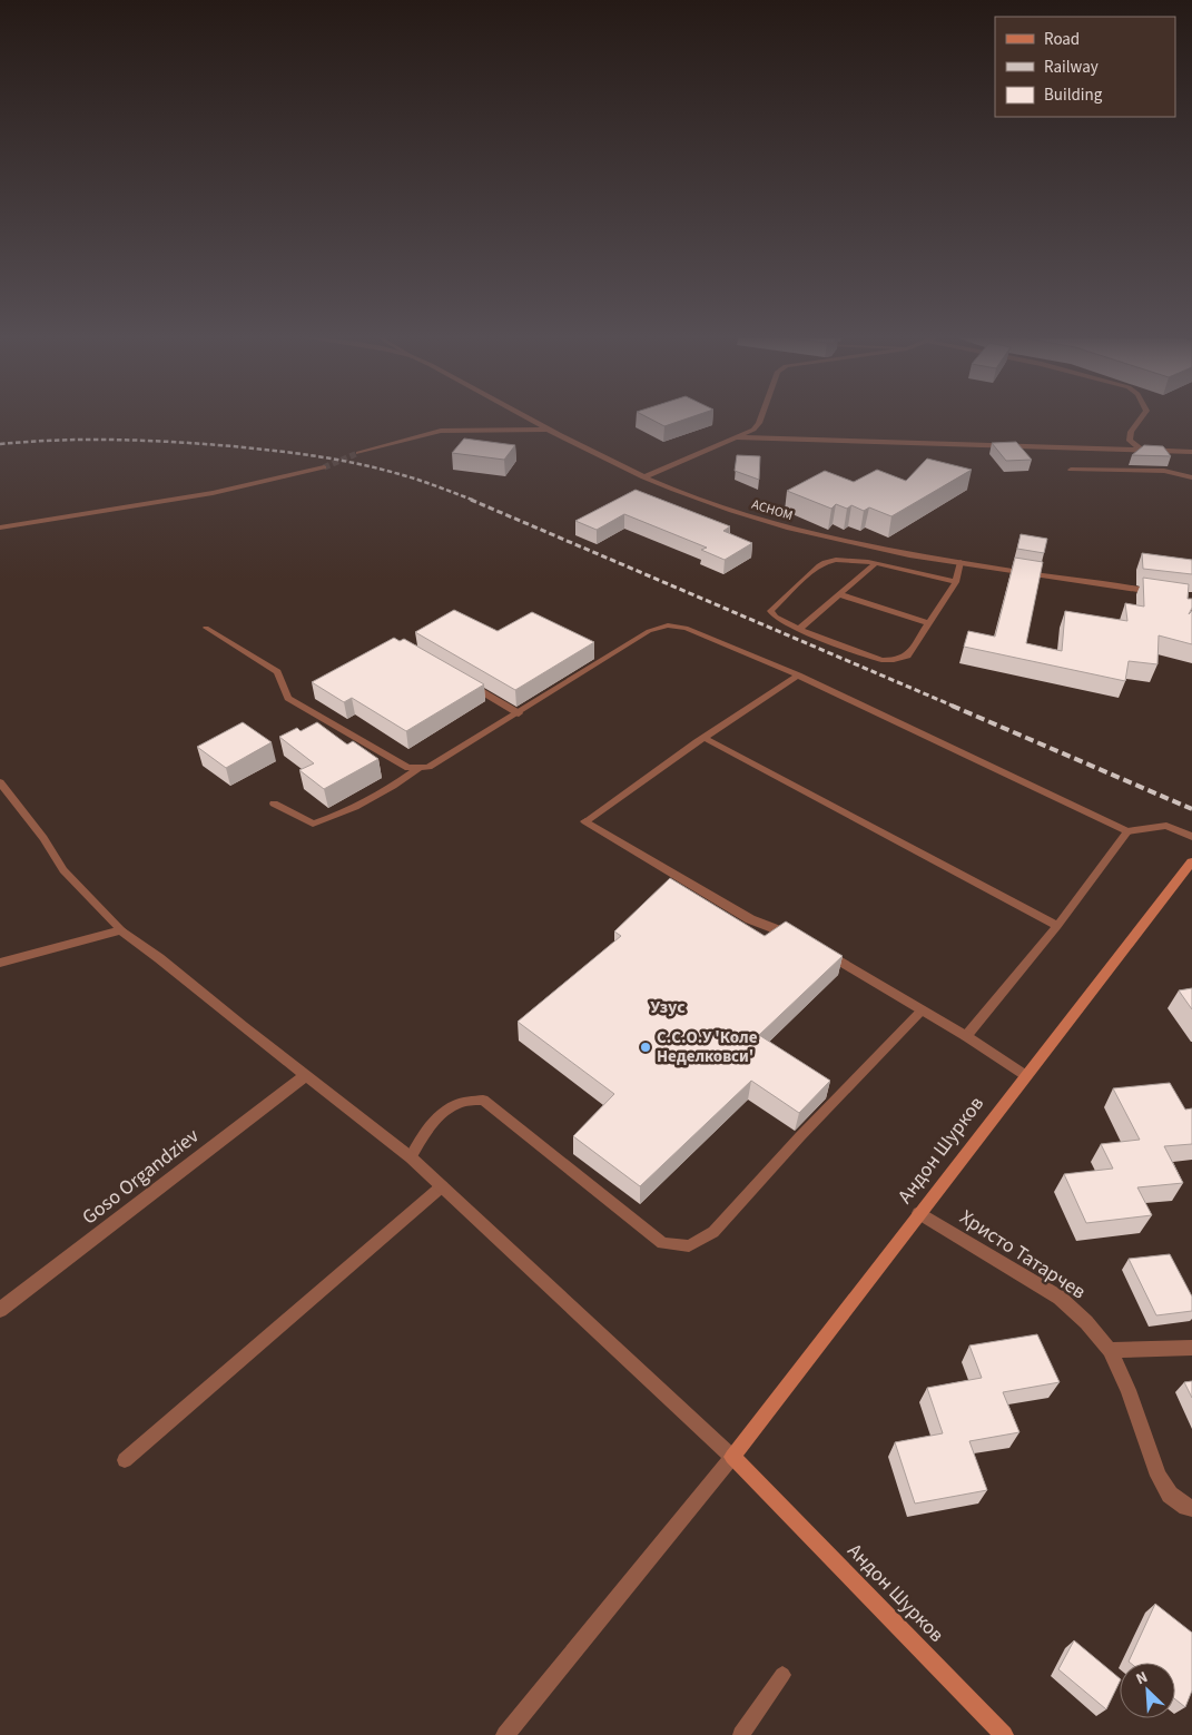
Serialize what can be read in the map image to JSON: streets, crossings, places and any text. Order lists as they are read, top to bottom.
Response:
{
  "streets": {
    "main road": ["Андон Шурков"],
    "street": ["АСНОМ", "Goso Organdziev", "Христо Татарчев"]
  },
  "crossings": [
    ["Андон Шурков", "Христо Татарчев"]
  ],
  "districts": ["Узус"],
  "places": ["С.С.О.У 'Коле Неделковси'"],
  "legend": ["Road", "Railway", "Building"],
  "north": "top left"
}
